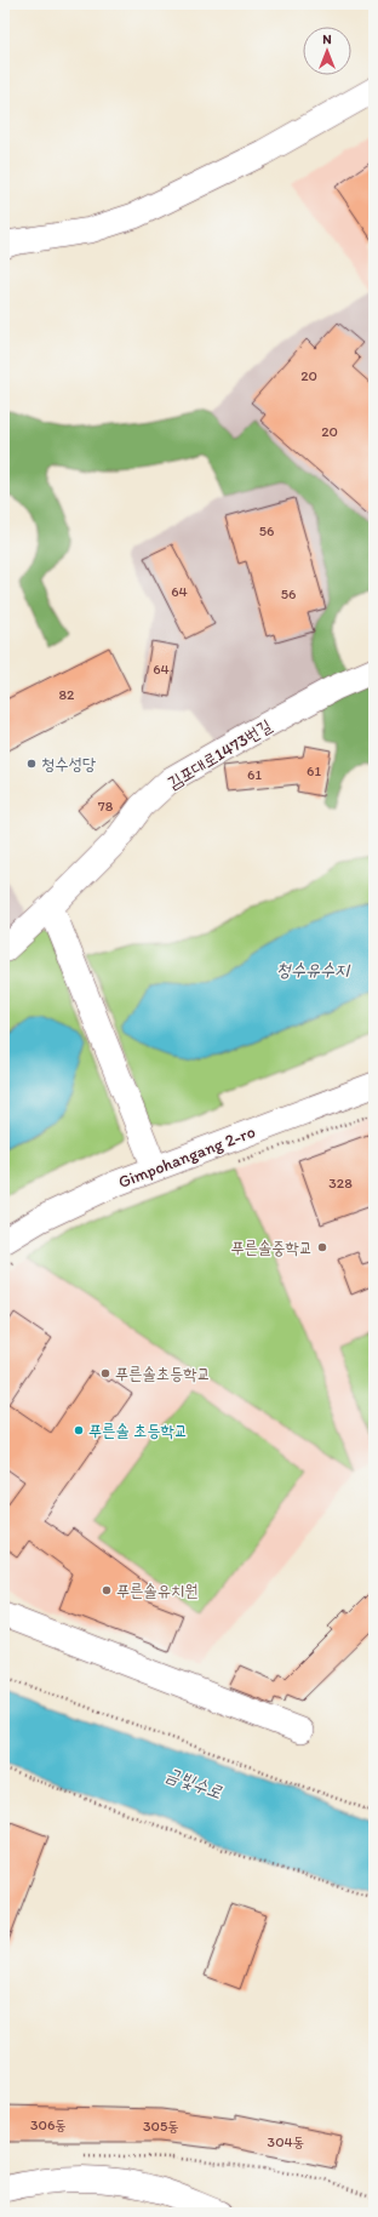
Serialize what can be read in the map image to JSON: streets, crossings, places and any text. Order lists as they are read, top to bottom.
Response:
{
  "streets": {
    "street": ["김포대로1473번길", "Gimpohangang 2-ro"]
  },
  "water": ["청수유수지", "금빛수로"],
  "places": [
    "청수성당",
    "푸른솔중학교",
    "푸른솔초등학교",
    "푸른솔 초등학교",
    "푸른솔유치원"
  ],
  "house_numbers": [
    "20",
    "20",
    "56",
    "64",
    "56",
    "64",
    "82",
    "61",
    "61",
    "78",
    "328",
    "306동",
    "305동",
    "304동"
  ],
  "north": "top"
}
